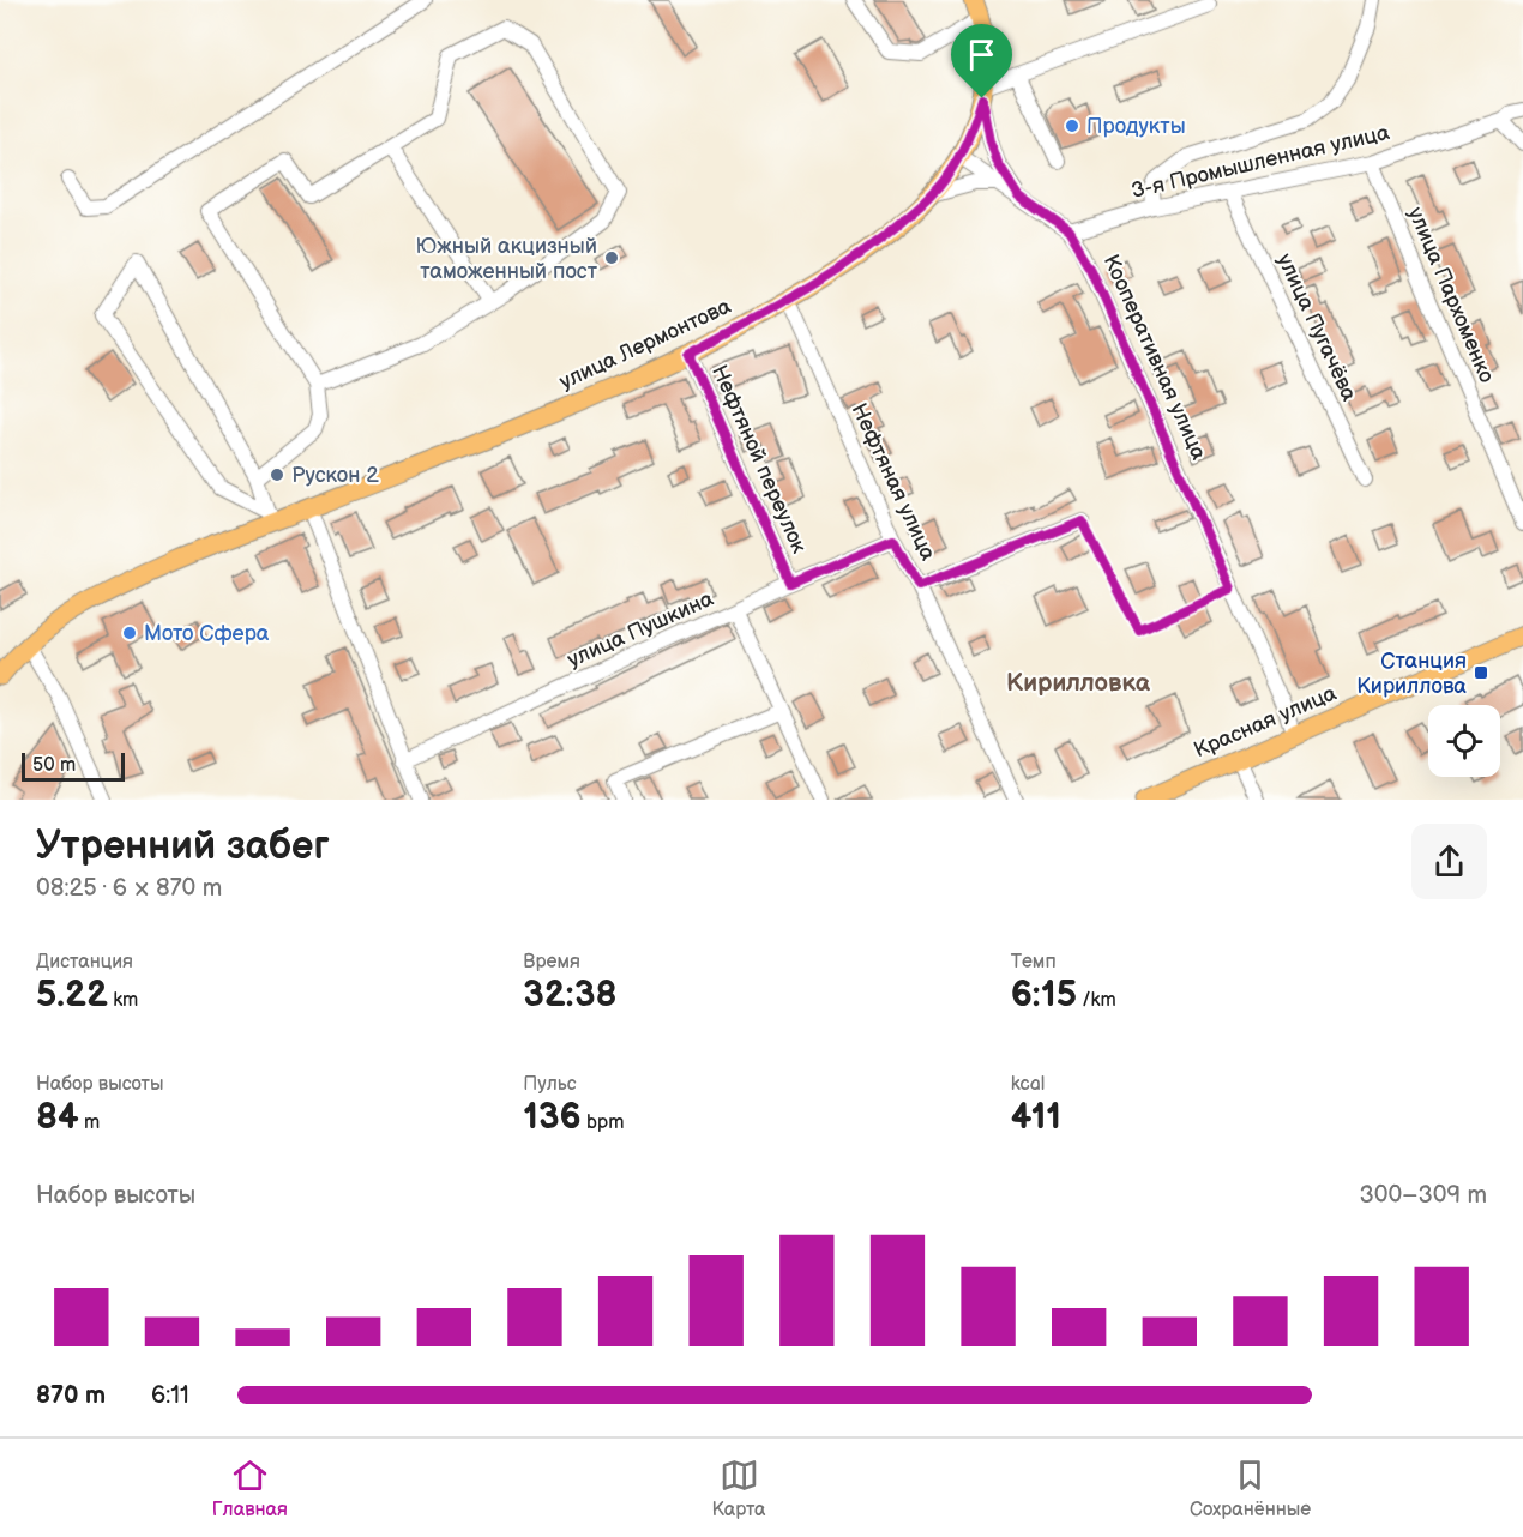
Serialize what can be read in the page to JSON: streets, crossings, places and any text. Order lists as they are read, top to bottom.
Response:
{
  "streets": {
    "main road": ["улица Лермонтова", "Красная улица"],
    "street": [
      "3-я Промышленная улица",
      "улица Пархоменко",
      "улица Пугачёва",
      "Кооперативная улица",
      "Нефтяной переулок",
      "Нефтяная улица",
      "улица Пушкина"
    ]
  },
  "crossings": [
    ["3-я Промышленная улица", "улица Пархоменко"],
    ["3-я Промышленная улица", "улица Пугачёва"],
    ["3-я Промышленная улица", "Кооперативная улица"],
    ["улица Лермонтова", "Кооперативная улица"],
    ["улица Лермонтова", "Нефтяной переулок"],
    ["улица Лермонтова", "Нефтяная улица"],
    ["Кооперативная улица", "Красная улица"],
    ["Нефтяной переулок", "улица Пушкина"],
    ["Нефтяная улица", "улица Пушкина"]
  ],
  "districts": ["Кирилловка"],
  "places": {
    "other": [
      "Продукты",
      "Южный акцизный таможенный пост",
      "Рускон 2",
      "Мото Сфера"
    ],
    "transit": ["Станция Кириллова"]
  },
  "scale_bar": "50 m",
  "page": {
    "scale": "50 m",
    "heading": ["Утренний забег", "08:25 · 6 × 870 m"],
    "stats": [
      ["Дистанция", "5.22 km"],
      ["Время", "32:38"],
      ["Темп", "6:15 /km"],
      ["Набор высоты", "84 m"],
      ["Пульс", "136 bpm"],
      ["kcal", "411"]
    ],
    "chart": ["Набор высоты", "300–309 m"],
    "list": [
      {
        "name": "870 m",
        "note": "6:11"
      }
    ],
    "tabs": ["Главная", "Карта", "Сохранённые"]
  }
}
